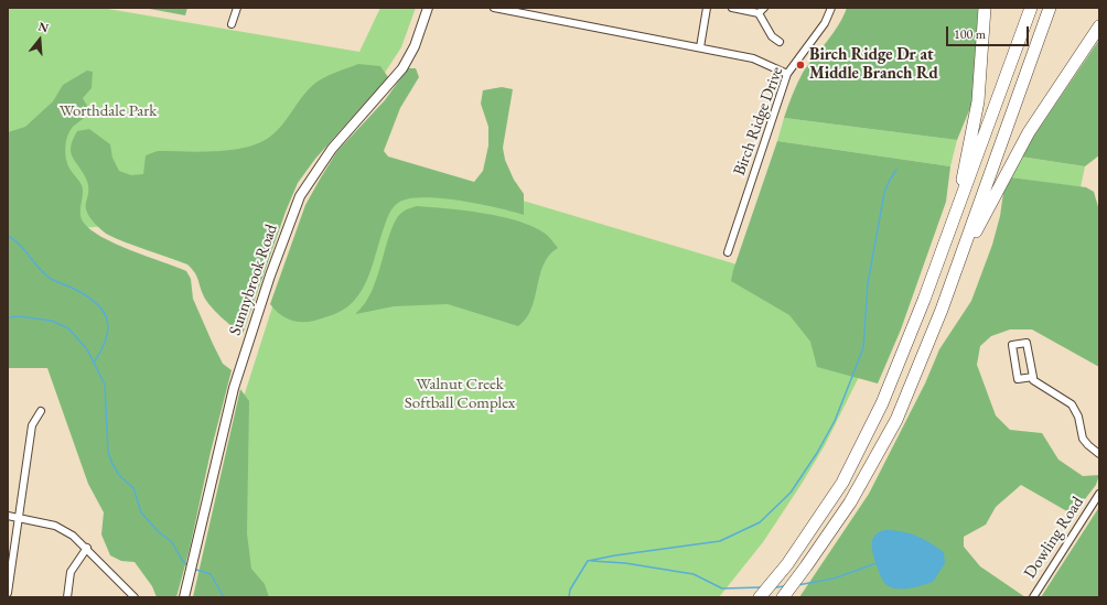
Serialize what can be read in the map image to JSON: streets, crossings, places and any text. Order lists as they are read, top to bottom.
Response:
{
  "streets": {
    "main road": ["Sunnybrook Road"],
    "street": ["Birch Ridge Drive", "Dowling Road"]
  },
  "parks": ["Worthdale Park", "Walnut Creek Softball Complex"],
  "places": ["Birch Ridge Dr at Middle Branch Rd"],
  "scale_bar": "100 m",
  "north": "top"
}
